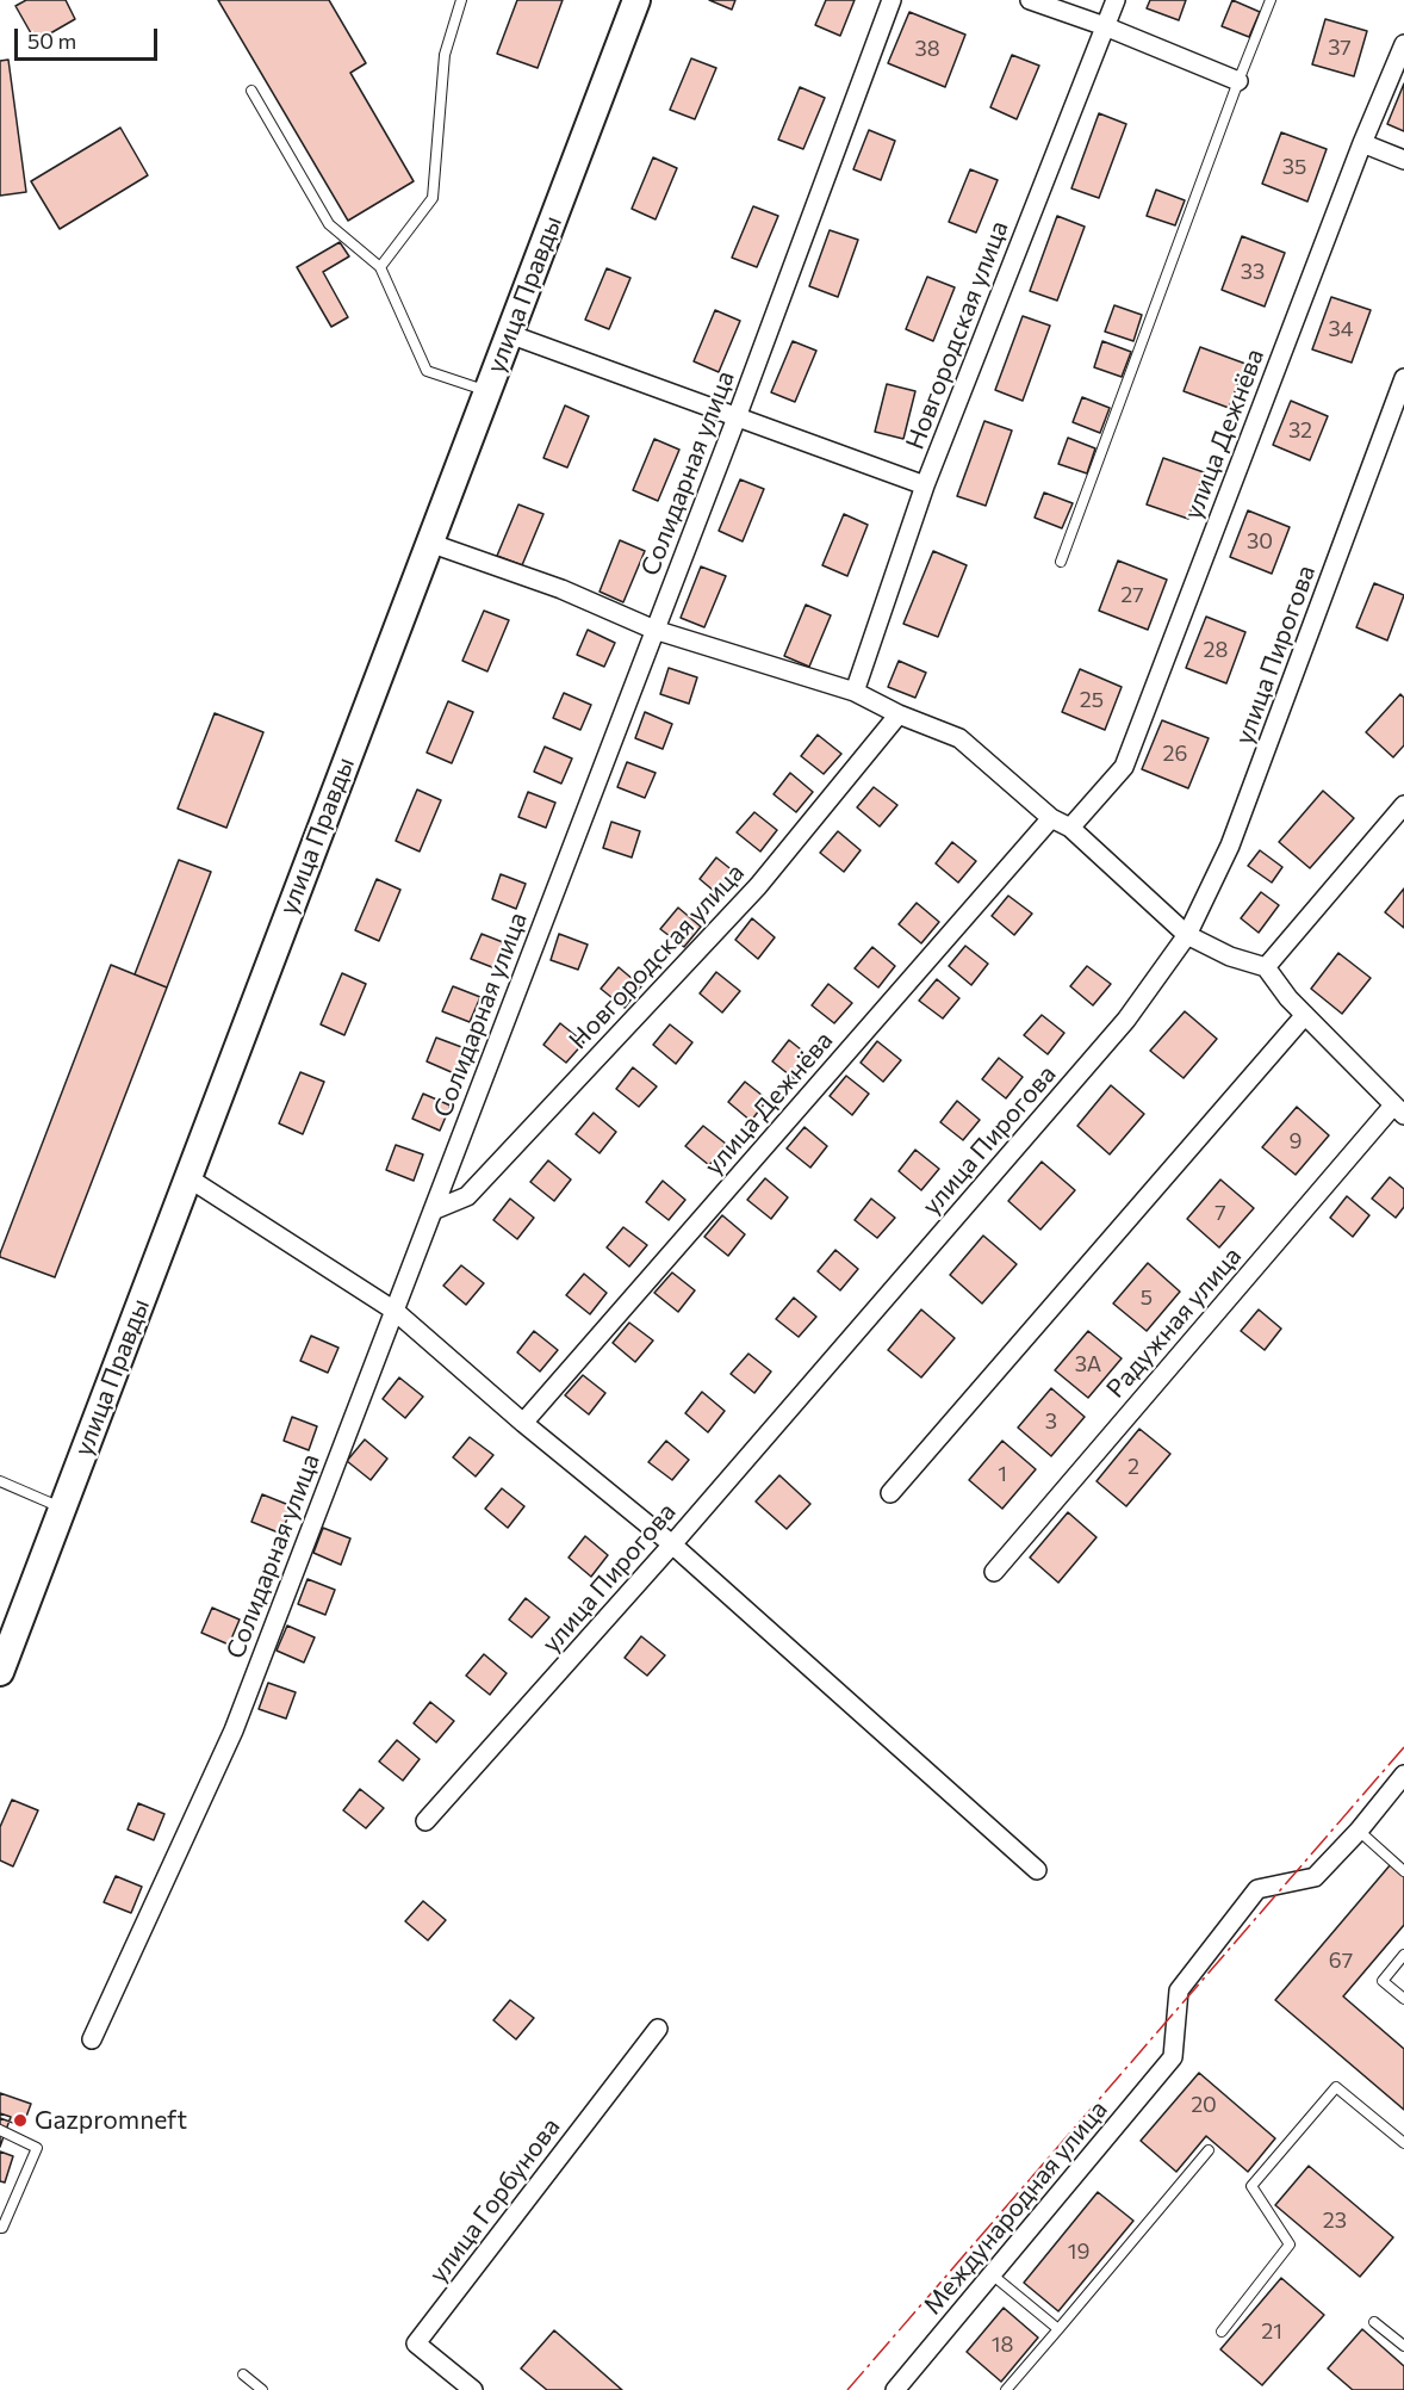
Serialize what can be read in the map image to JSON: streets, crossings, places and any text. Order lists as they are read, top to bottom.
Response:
{
  "streets": {
    "main road": ["улица Правды"],
    "street": [
      "Новгородская улица",
      "улица Дежнёва",
      "Солидарная улица",
      "улица Пирогова",
      "Радужная улица",
      "улица Горбунова",
      "Международная улица"
    ]
  },
  "crossings": [
    ["Новгородская улица", "Солидарная улица"]
  ],
  "places": ["Gazpromneft"],
  "house_numbers": [
    "37",
    "38",
    "35",
    "33",
    "34",
    "32",
    "30",
    "27",
    "28",
    "25",
    "26",
    "9",
    "7",
    "5",
    "3А",
    "3",
    "2",
    "1",
    "67",
    "20",
    "23",
    "19",
    "21",
    "18"
  ],
  "scale_bar": "50 m"
}
